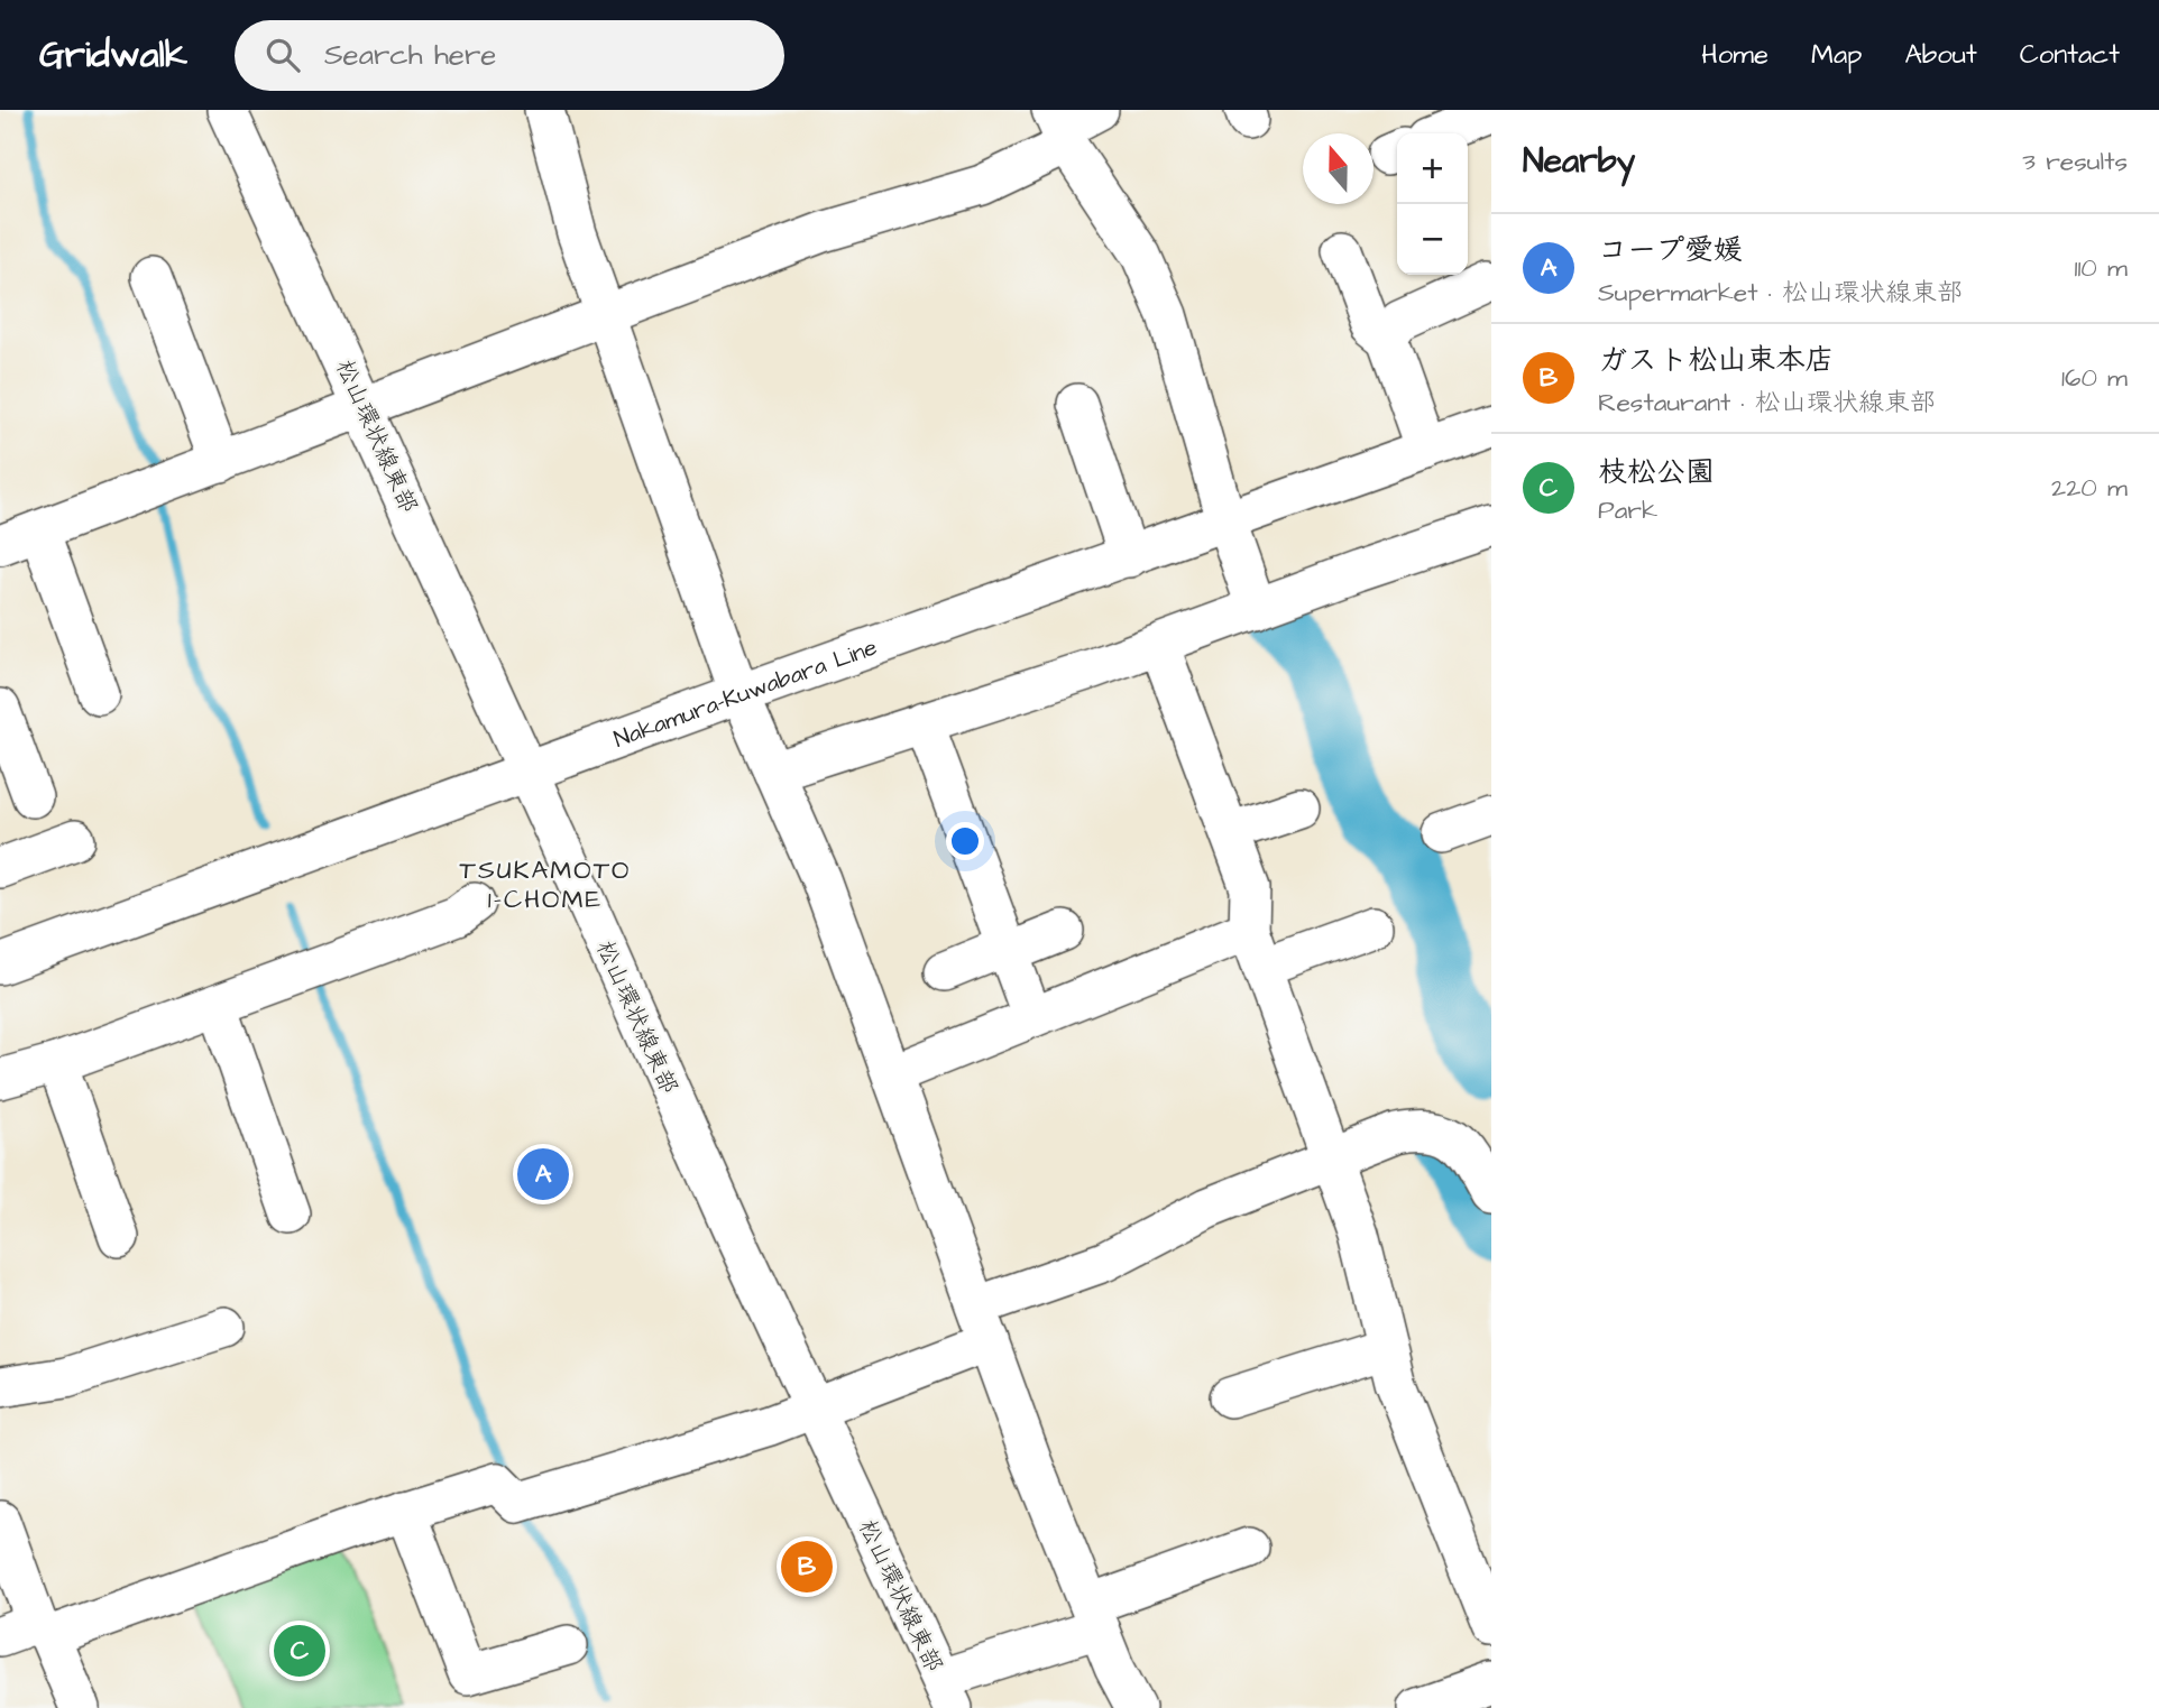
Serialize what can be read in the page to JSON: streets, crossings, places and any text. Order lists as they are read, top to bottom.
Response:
{
  "streets": {
    "street": ["松山環状線東部", "Nakamura-Kuwabara Line"]
  },
  "crossings": [
    ["松山環状線東部", "Nakamura-Kuwabara Line"]
  ],
  "districts": ["TSUKAMOTO 1-CHOME"],
  "north": "top",
  "page": {
    "header": "Gridwalk",
    "search": "Search here",
    "nav": [
      "Home",
      "Map",
      "About",
      "Contact"
    ],
    "heading": ["Nearby", "3 results"],
    "map_buttons": ["+", "−"],
    "list": [
      {
        "mark": "A",
        "name": "コープ愛媛",
        "note": "Supermarket · 松山環状線東部",
        "value": "110 m"
      },
      {
        "mark": "B",
        "name": "ガスト松山束本店",
        "note": "Restaurant · 松山環状線東部",
        "value": "160 m"
      },
      {
        "mark": "C",
        "name": "枝松公園",
        "note": "Park",
        "value": "220 m"
      }
    ],
    "pins": ["A", "B", "C"]
  }
}
